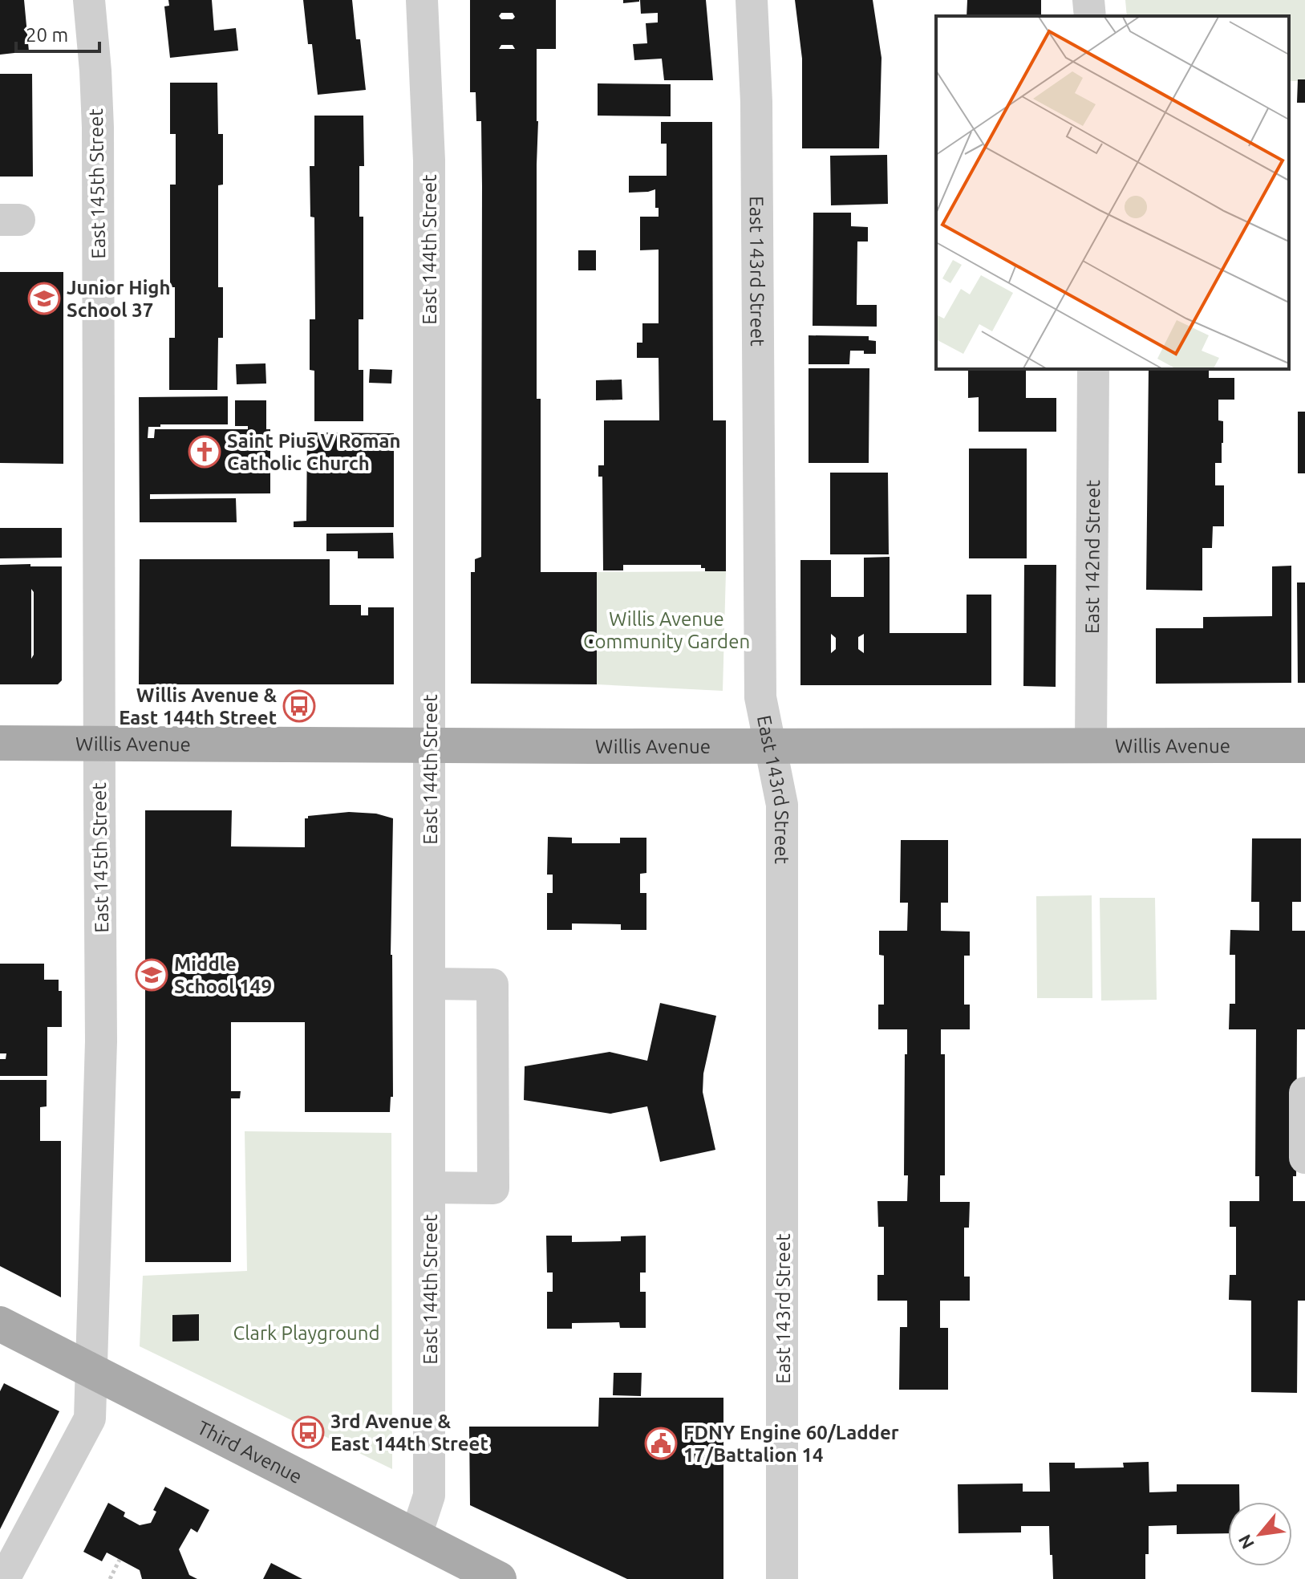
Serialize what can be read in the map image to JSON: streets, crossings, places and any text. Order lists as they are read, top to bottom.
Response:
{
  "streets": {
    "main road": ["Willis Avenue", "Third Avenue"],
    "street": [
      "East 145th Street",
      "East 144th Street",
      "East 143rd Street",
      "East 142nd Street"
    ]
  },
  "crossings": [
    ["East 145th Street", "Willis Avenue"],
    ["East 145th Street", "Third Avenue"],
    ["East 144th Street", "Willis Avenue"],
    ["East 144th Street", "Third Avenue"],
    ["East 143rd Street", "Willis Avenue"],
    ["East 142nd Street", "Willis Avenue"]
  ],
  "parks": ["Willis Avenue Community Garden", "Clark Playground"],
  "places": {
    "school or university": ["Junior High School 37", "Middle School 149"],
    "church": ["Saint Pius V Roman Catholic Church"],
    "bus stop": ["Willis Avenue & East 144th Street", "3rd Avenue & East 144th Street"],
    "public building": ["FDNY Engine 60/Ladder 17/Battalion 14"]
  },
  "scale_bar": "20 m",
  "north": "bottom left"
}
